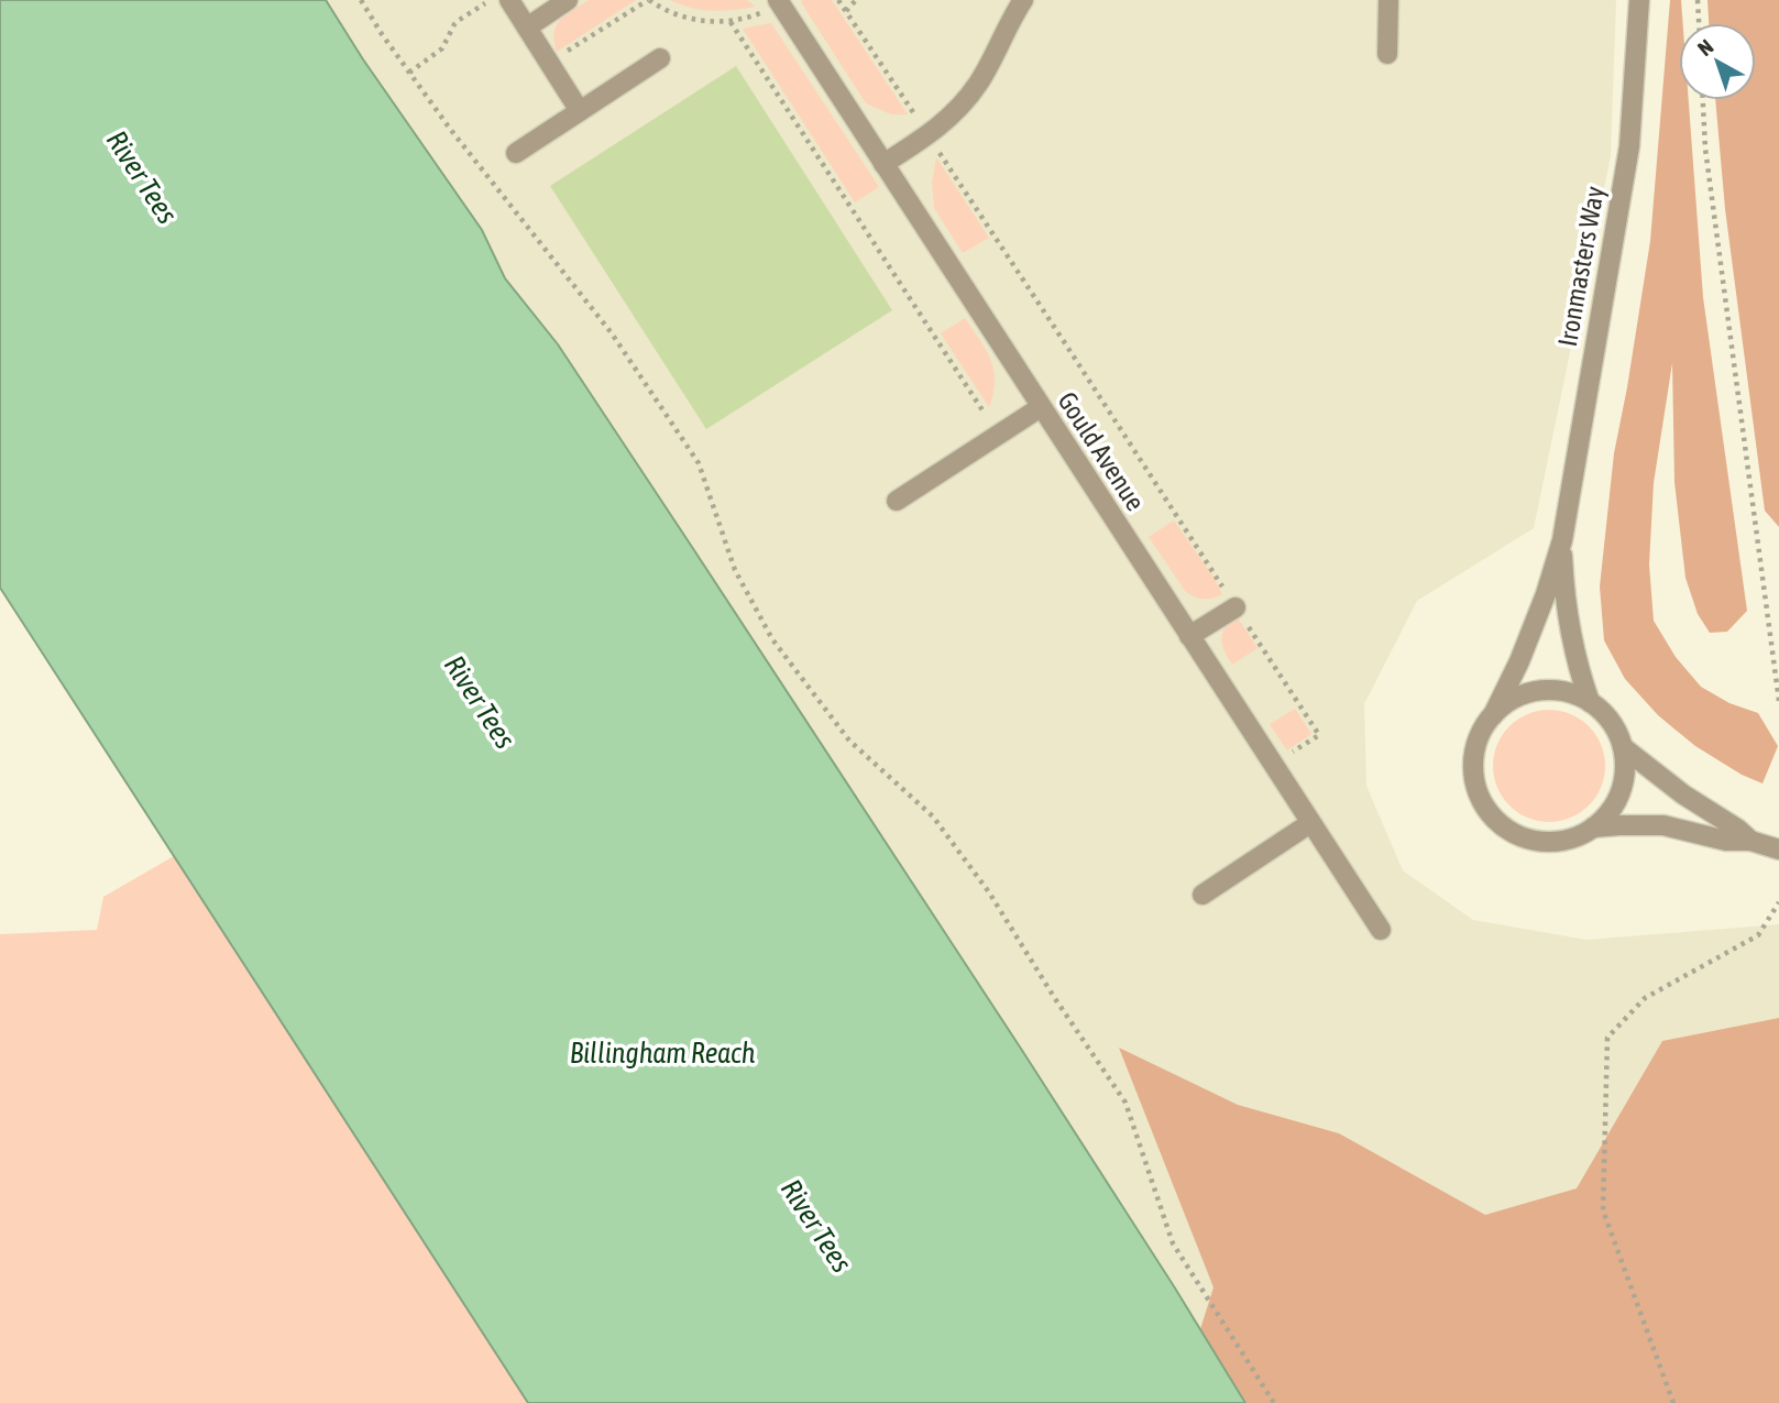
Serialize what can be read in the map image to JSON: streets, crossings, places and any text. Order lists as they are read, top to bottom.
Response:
{
  "streets": {
    "street": ["Ironmasters Way", "Gould Avenue"]
  },
  "water": ["River Tees", "Billingham Reach"],
  "north": "top left"
}
